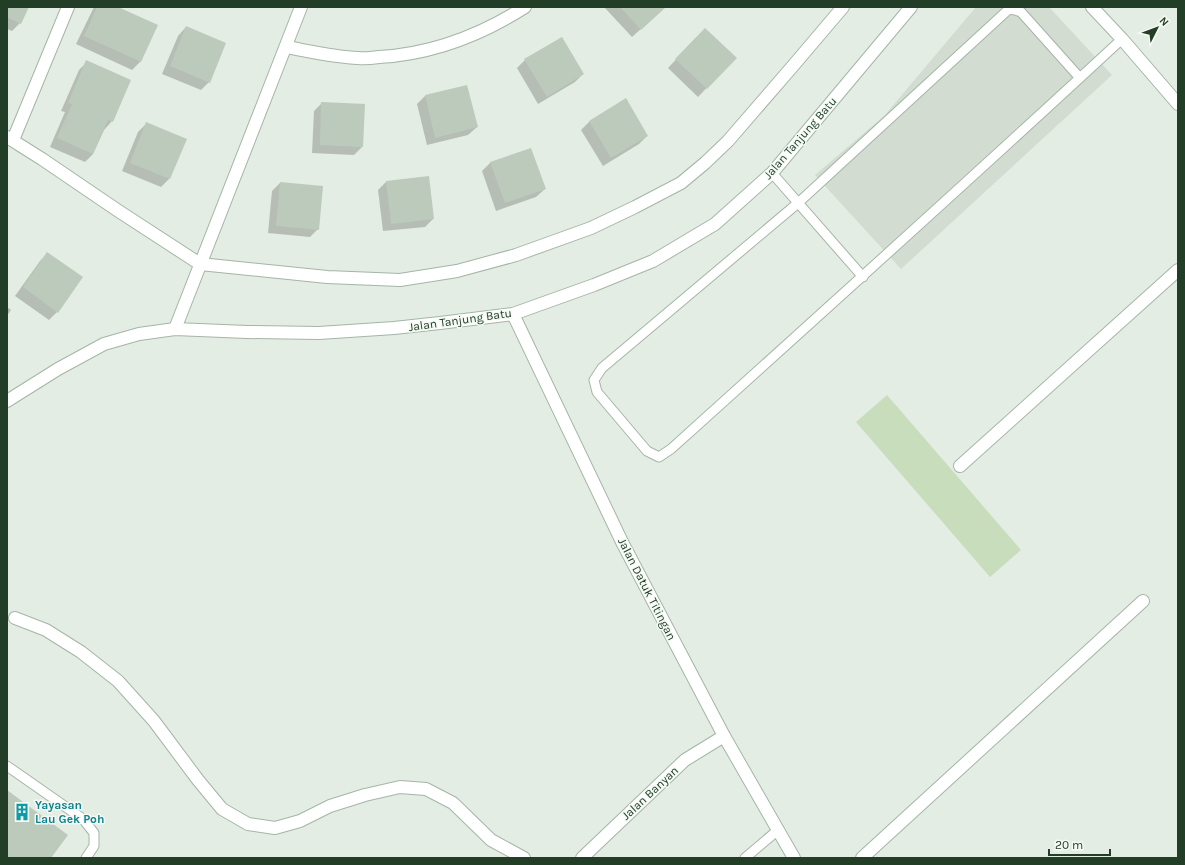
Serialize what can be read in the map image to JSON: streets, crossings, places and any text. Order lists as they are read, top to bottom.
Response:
{
  "streets": {
    "street": ["Jalan Tanjung Batu", "Jalan Datuk Titingan", "Jalan Banyan"]
  },
  "crossings": [
    ["Jalan Tanjung Batu", "Jalan Datuk Titingan"],
    ["Jalan Datuk Titingan", "Jalan Banyan"]
  ],
  "places": {
    "building": ["Yayasan Lau Gek Poh"]
  },
  "scale_bar": "20 m",
  "north": "top right"
}
